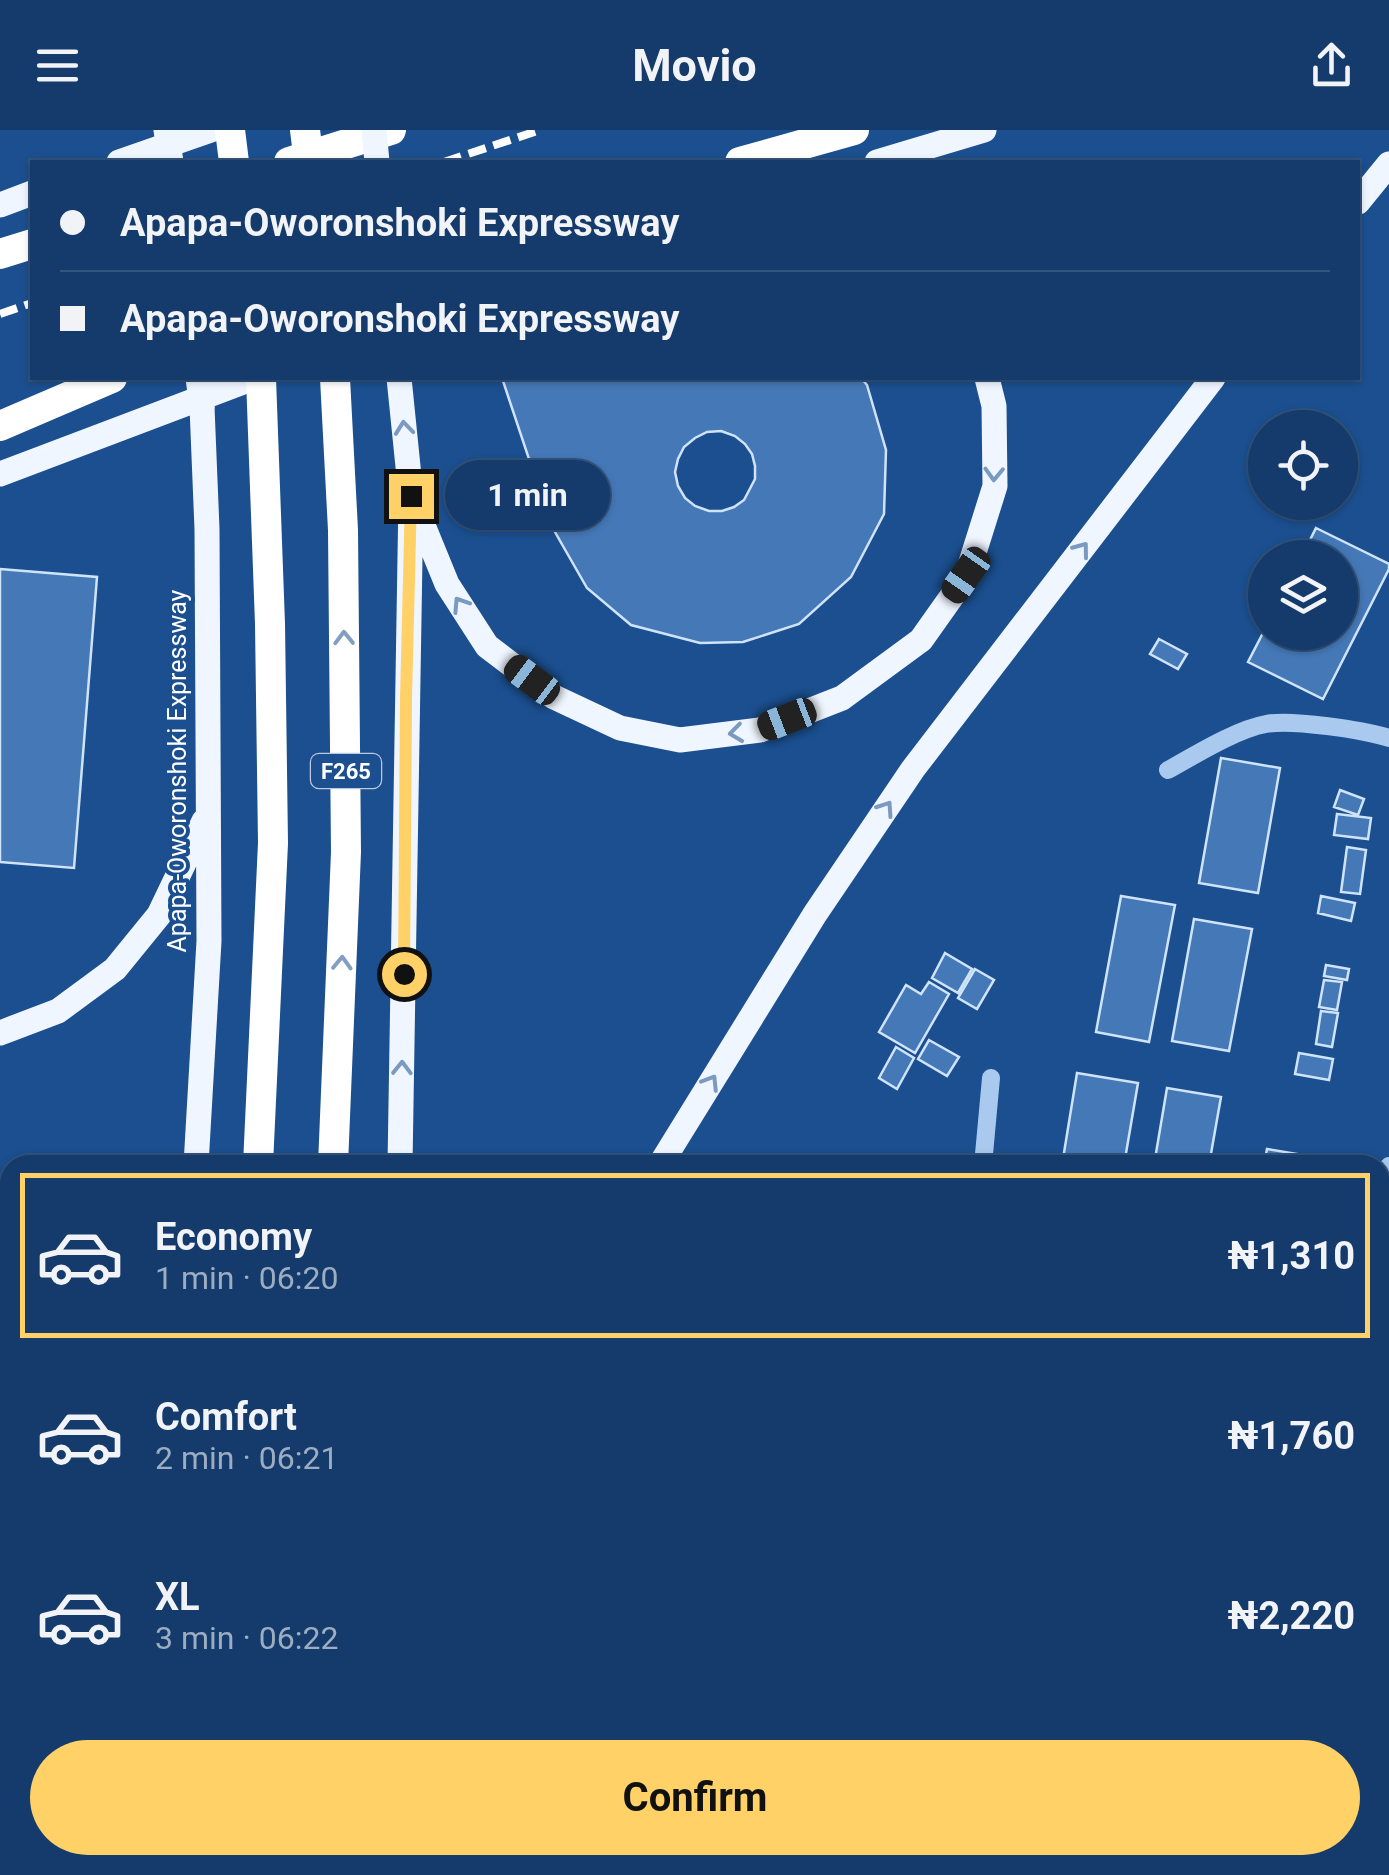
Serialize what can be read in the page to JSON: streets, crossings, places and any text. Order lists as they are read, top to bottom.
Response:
{
  "streets": {
    "highway": ["F265"],
    "main road": ["Apapa-Oworonshoki Expressway"]
  },
  "page": {
    "header": "Movio",
    "banner": ["Apapa-Oworonshoki Expressway", "Apapa-Oworonshoki Expressway"],
    "bubble": "1 min",
    "list": [
      {
        "name": "Economy",
        "note": "1 min · 06:20",
        "value": "₦1,310"
      },
      {
        "name": "Comfort",
        "note": "2 min · 06:21",
        "value": "₦1,760"
      },
      {
        "name": "XL",
        "note": "3 min · 06:22",
        "value": "₦2,220"
      }
    ],
    "buttons": "Confirm"
  }
}
